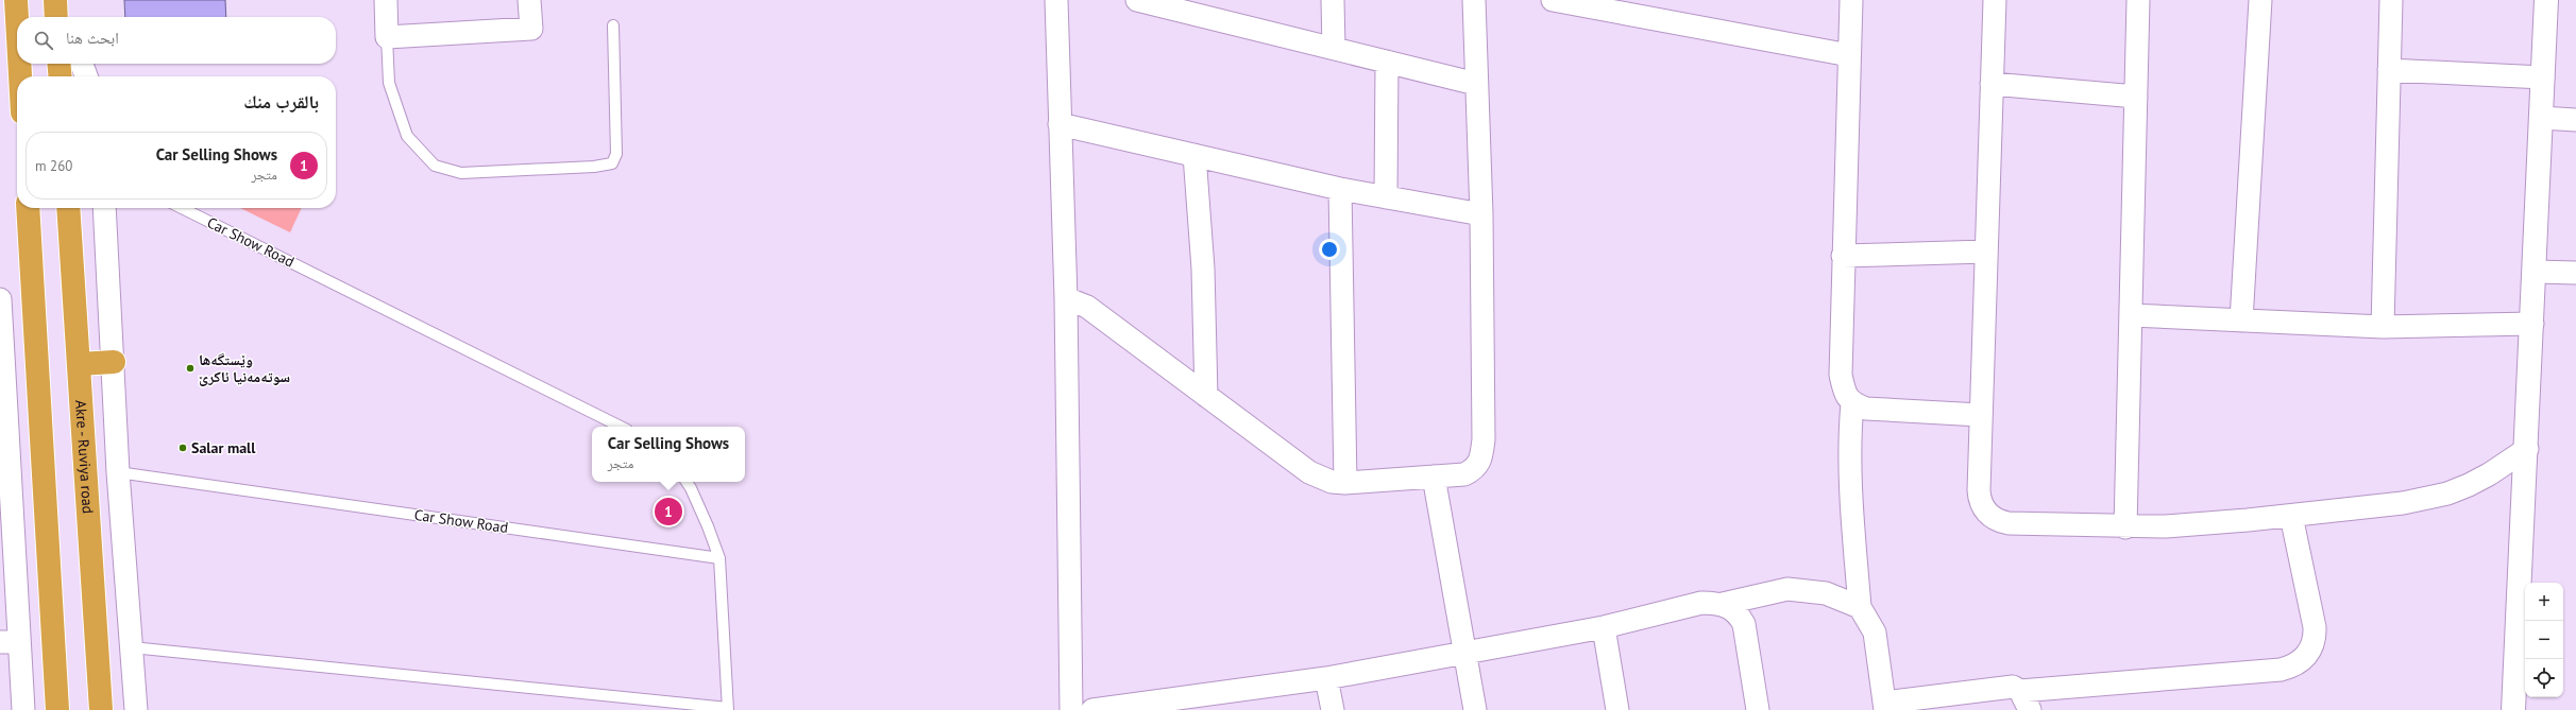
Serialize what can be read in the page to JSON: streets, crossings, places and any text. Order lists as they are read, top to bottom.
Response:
{
  "streets": {
    "highway": ["Akre - Ruviya road"],
    "lane": ["Car Show Road"]
  },
  "places": ["وێستگەها سوتەمەنیا ئاکرێ", "Salar mall"],
  "page": {
    "search": "ابحث هنا",
    "heading": "بالقرب منك",
    "list": [
      {
        "mark": "1",
        "name": "Car Selling Shows",
        "note": "متجر",
        "value": "260 m"
      }
    ],
    "popup": ["Car Selling Shows", "متجر"],
    "pins": "1",
    "map_buttons": ["+", "−"]
  }
}
